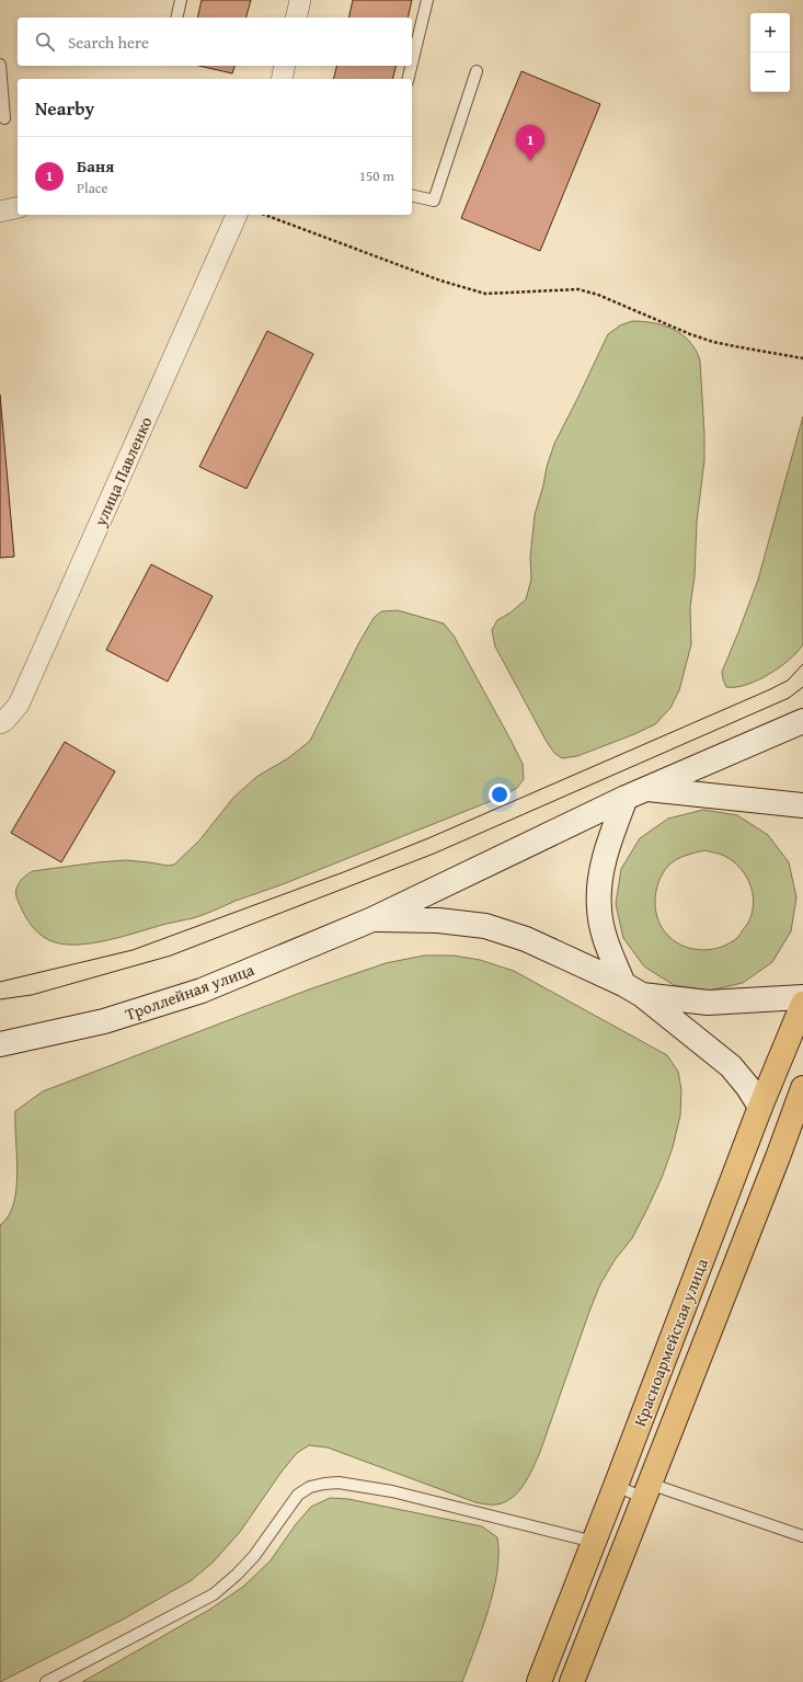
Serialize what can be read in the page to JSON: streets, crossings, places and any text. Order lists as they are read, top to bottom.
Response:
{
  "streets": {
    "main road": ["Красноармейская улица"],
    "street": ["улица Павленко", "Троллейная улица"]
  },
  "page": {
    "map_buttons": ["+", "−"],
    "search": "Search here",
    "heading": "Nearby",
    "pins": "1",
    "list": [
      {
        "mark": "1",
        "name": "Баня",
        "note": "Place",
        "value": "150 m"
      }
    ]
  }
}
